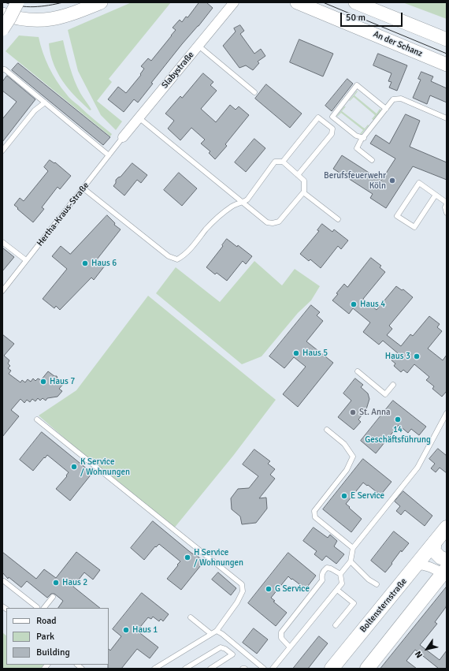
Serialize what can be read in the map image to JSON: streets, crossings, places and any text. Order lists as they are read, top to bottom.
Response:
{
  "streets": {
    "main road": ["An der Schanz", "Boltensternstraße"],
    "street": ["Slabystraße"],
    "lane": ["Hertha-Kraus-Straße"]
  },
  "crossings": [
    ["Slabystraße", "Hertha-Kraus-Straße"]
  ],
  "places": [
    "Berufsfeuerwehr Köln",
    "Haus 6",
    "Haus 4",
    "Haus 5",
    "Haus 3",
    "Haus 7",
    "St. Anna",
    "14 Geschäftsführung",
    "K Service / Wohnungen",
    "E Service",
    "H Service / Wohnungen",
    "Haus 2",
    "G Service",
    "Haus 1"
  ],
  "legend": ["Road", "Park", "Building"],
  "scale_bar": "50 m",
  "north": "bottom left"
}
